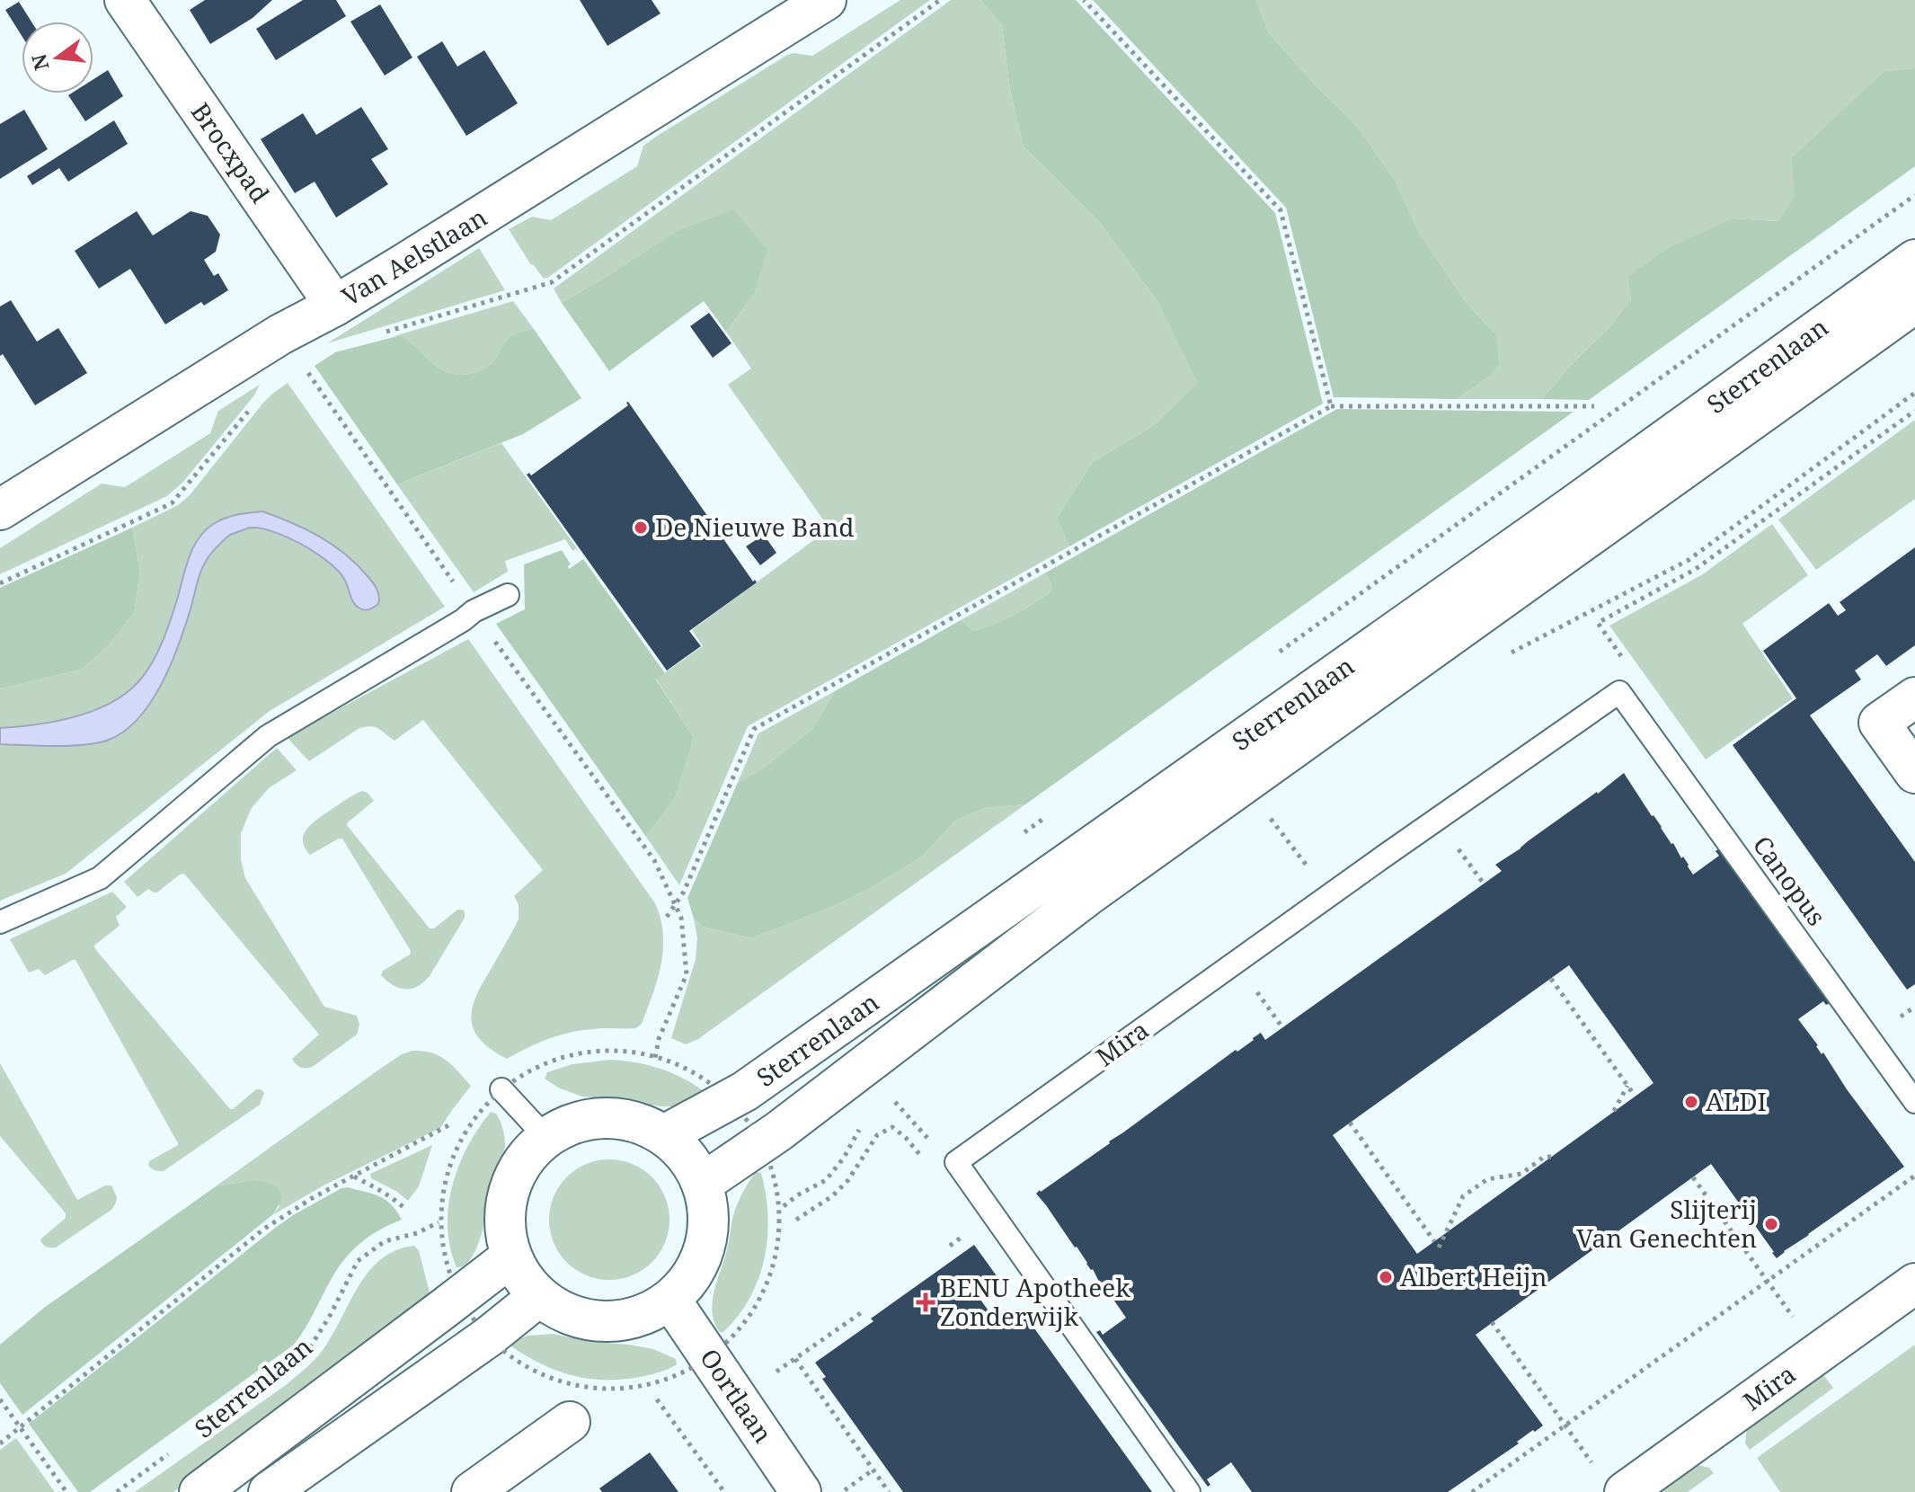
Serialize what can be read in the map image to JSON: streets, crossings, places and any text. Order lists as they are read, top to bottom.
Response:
{
  "streets": {
    "street": [
      "Brocxpad",
      "Van Aelstlaan",
      "Sterrenlaan",
      "Mira",
      "Oortlaan"
    ],
    "lane": ["Canopus"]
  },
  "crossings": [
    ["Brocxpad", "Van Aelstlaan"],
    ["Sterrenlaan", "Oortlaan"],
    ["Canopus", "Mira"]
  ],
  "places": {
    "other": [
      "De Nieuwe Band",
      "ALDI",
      "Slijterij Van Genechten",
      "Albert Heijn"
    ],
    "health": ["BENU Apotheek Zonderwijk"]
  },
  "north": "left"
}
